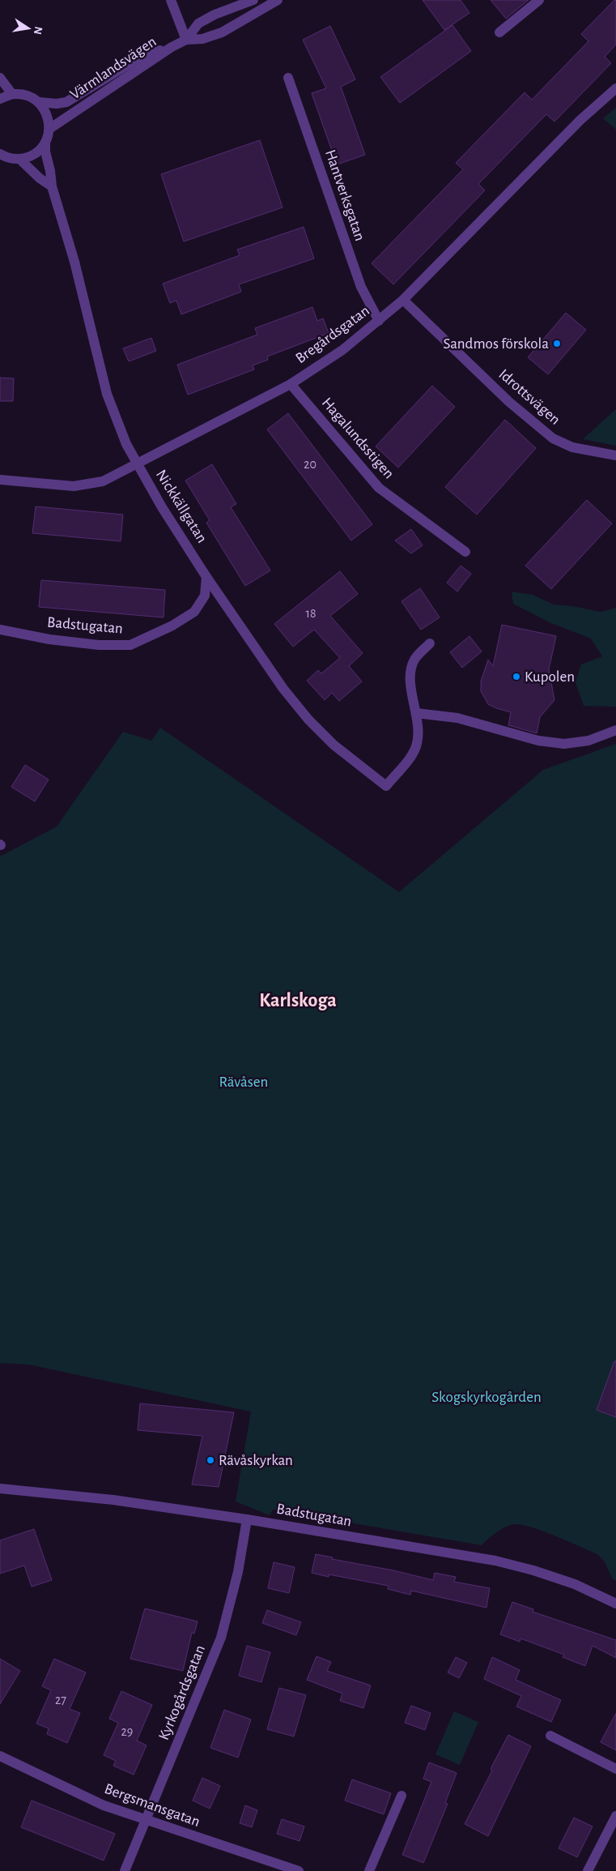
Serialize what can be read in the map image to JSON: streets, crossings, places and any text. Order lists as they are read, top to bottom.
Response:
{
  "streets": {
    "street": [
      "Värmlandsvägen",
      "Hantverksgatan",
      "Bregårdsgatan",
      "Idrottsvägen",
      "Hagalundsstigen",
      "Nickkällgatan",
      "Badstugatan",
      "Kyrkogårdsgatan",
      "Bergsmansgatan"
    ]
  },
  "crossings": [
    ["Hantverksgatan", "Bregårdsgatan"],
    ["Bregårdsgatan", "Idrottsvägen"],
    ["Bregårdsgatan", "Hagalundsstigen"],
    ["Bregårdsgatan", "Nickkällgatan"],
    ["Nickkällgatan", "Badstugatan"],
    ["Badstugatan", "Kyrkogårdsgatan"],
    ["Kyrkogårdsgatan", "Bergsmansgatan"]
  ],
  "districts": ["Karlskoga"],
  "parks": ["Rävåsen", "Skogskyrkogården"],
  "places": ["Sandmos förskola", "Kupolen", "Rävåskyrkan"],
  "house_numbers": [
    "20",
    "18",
    "27",
    "29"
  ],
  "north": "right"
}
